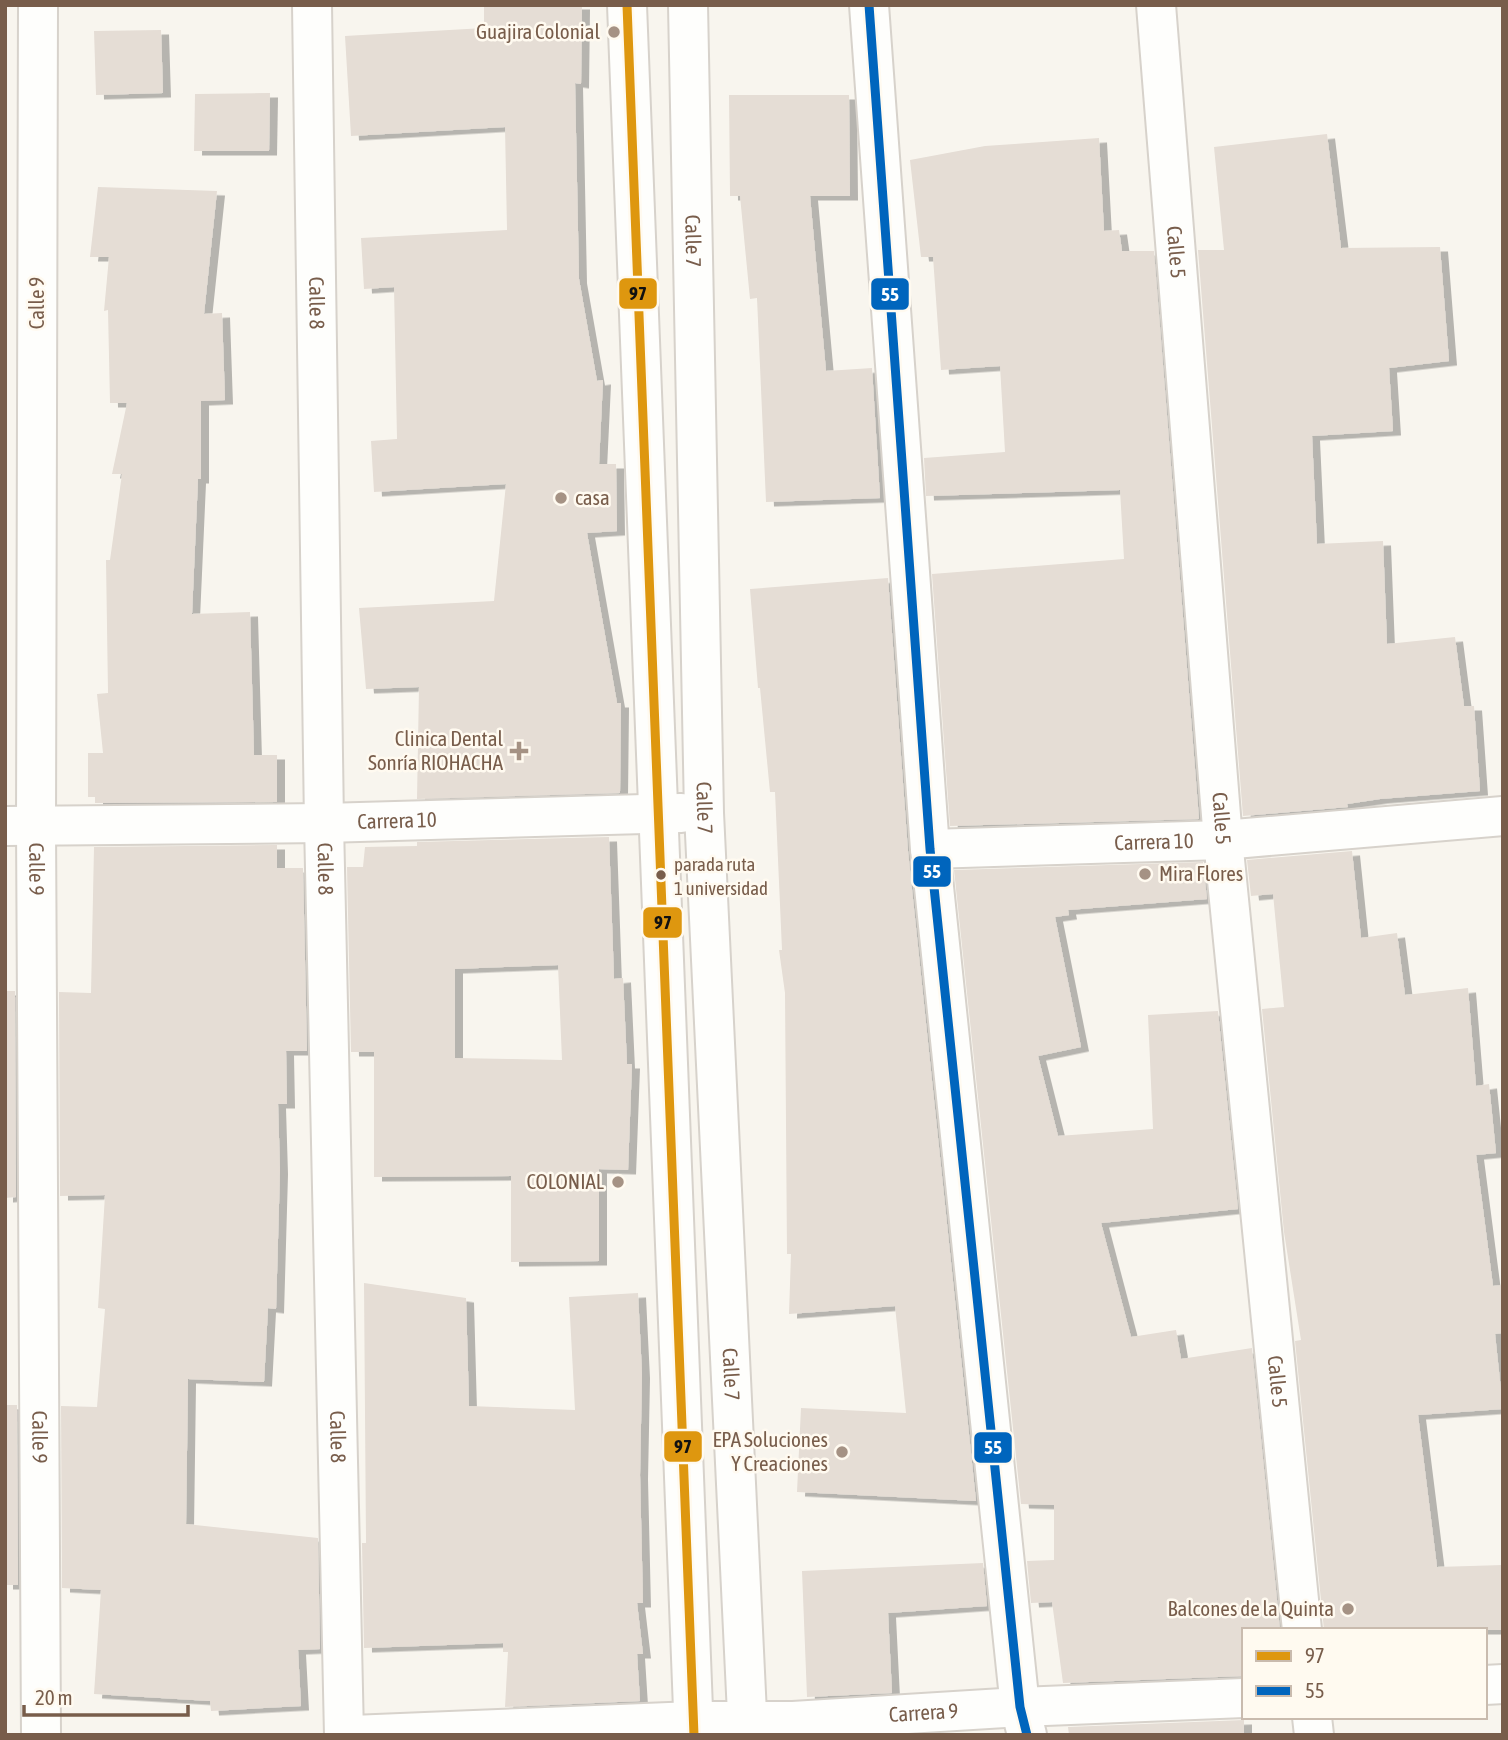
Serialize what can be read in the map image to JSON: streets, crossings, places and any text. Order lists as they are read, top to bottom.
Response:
{
  "streets": {
    "street": [
      "Calle 7",
      "Calle 5",
      "Calle 9",
      "Calle 8",
      "Carrera 10",
      "Carrera 9"
    ]
  },
  "crossings": [
    ["Calle 7", "Carrera 10"],
    ["Calle 7", "Carrera 9"],
    ["Calle 5", "Carrera 10"],
    ["Calle 9", "Carrera 10"],
    ["Calle 8", "Carrera 10"]
  ],
  "places": {
    "other": [
      "Guajira Colonial",
      "casa",
      "Mira Flores",
      "parada ruta 1 universidad",
      "COLONIAL",
      "EPA Soluciones Y Creaciones",
      "Balcones de la Quinta"
    ],
    "health": ["Clinica Dental Sonría RIOHACHA"]
  },
  "lines": ["transit line 97", "transit line 55"],
  "legend": ["97", "55"],
  "scale_bar": "20 m"
}
